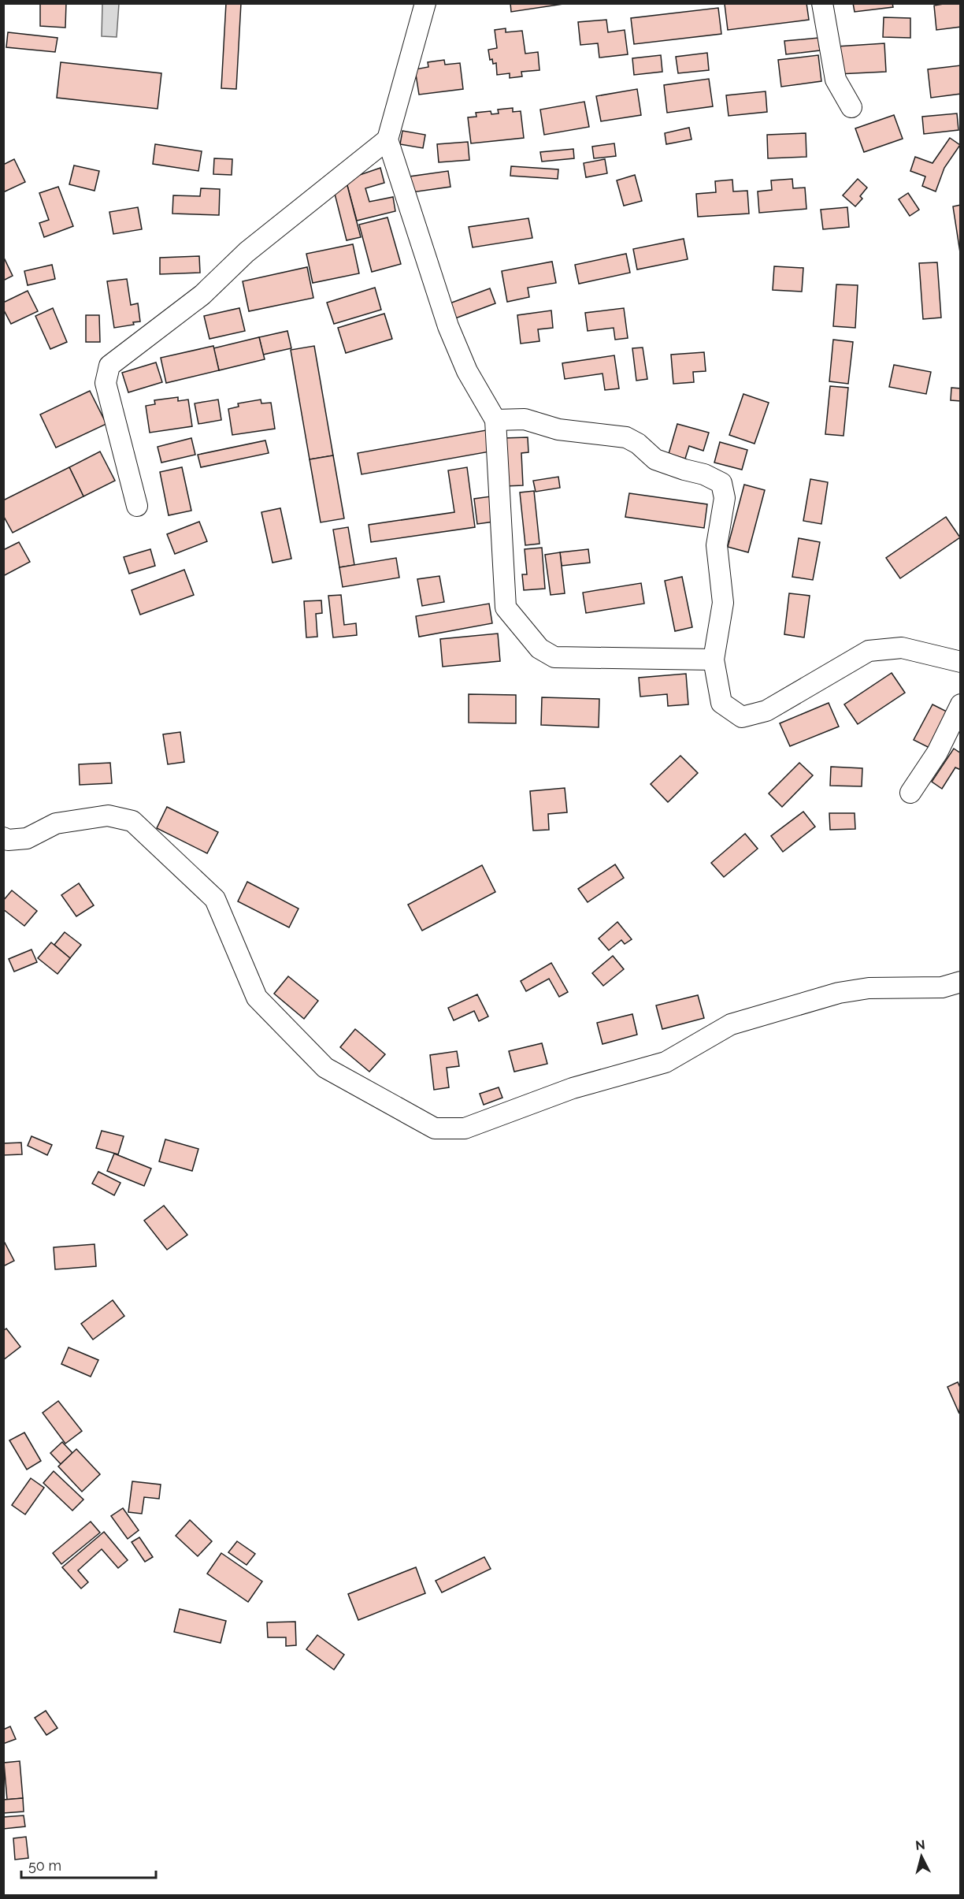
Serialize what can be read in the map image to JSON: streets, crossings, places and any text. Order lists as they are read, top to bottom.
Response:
{
  "scale_bar": "50 m",
  "north": "top"
}
